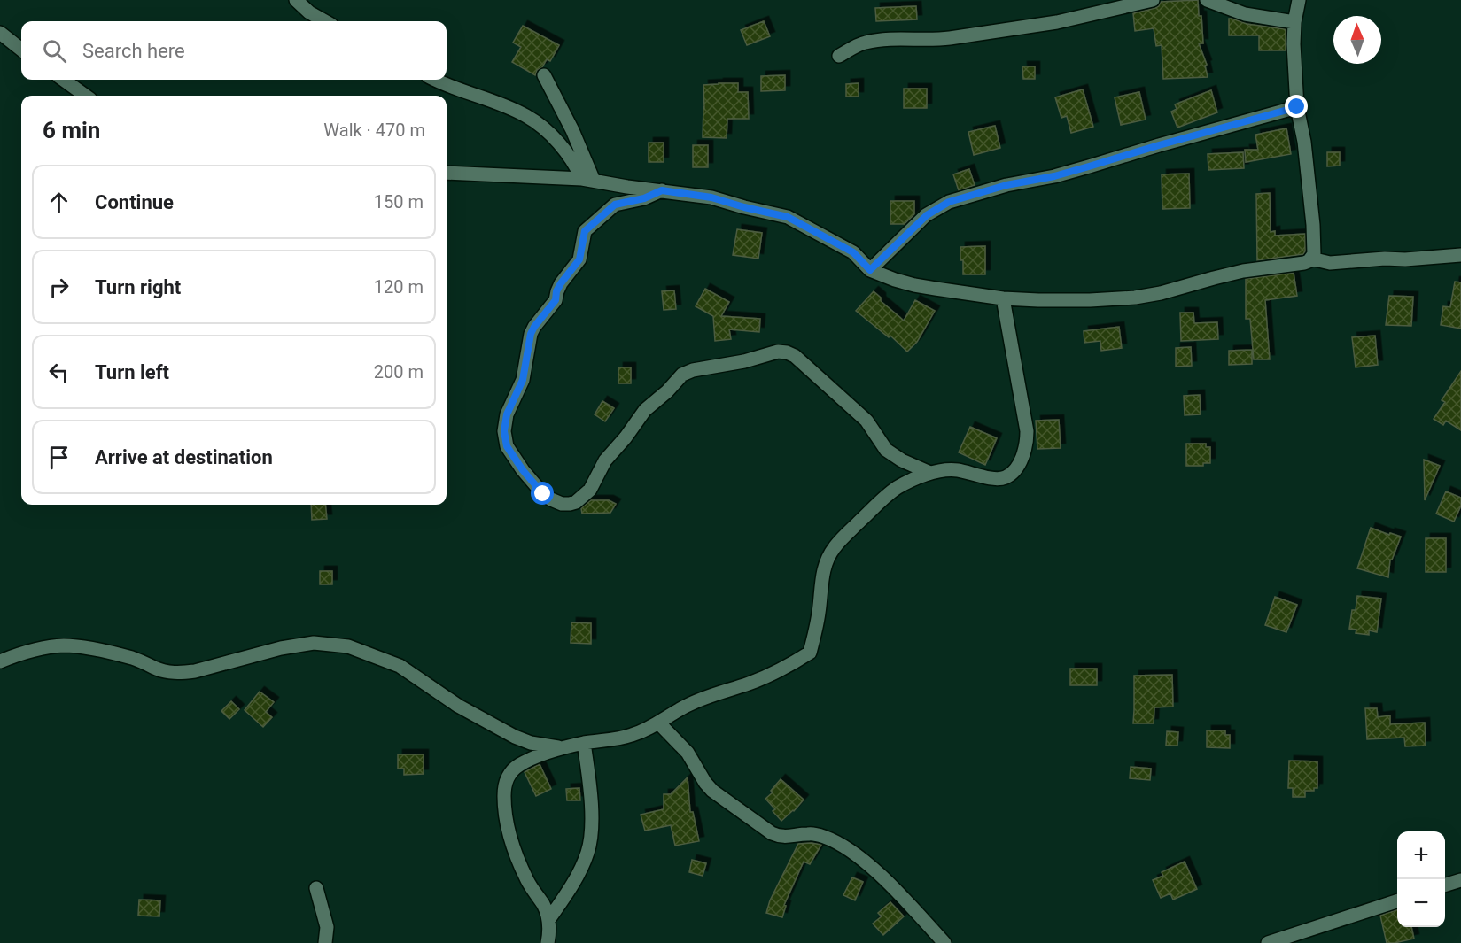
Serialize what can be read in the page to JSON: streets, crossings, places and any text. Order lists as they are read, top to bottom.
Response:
{
  "north": "top",
  "page": {
    "search": "Search here",
    "heading": ["6 min", "Walk · 470 m"],
    "list": [
      ["Continue", "150 m"],
      ["Turn right", "120 m"],
      ["Turn left", "200 m"],
      "Arrive at destination"
    ],
    "map_buttons": ["+", "−"]
  }
}
